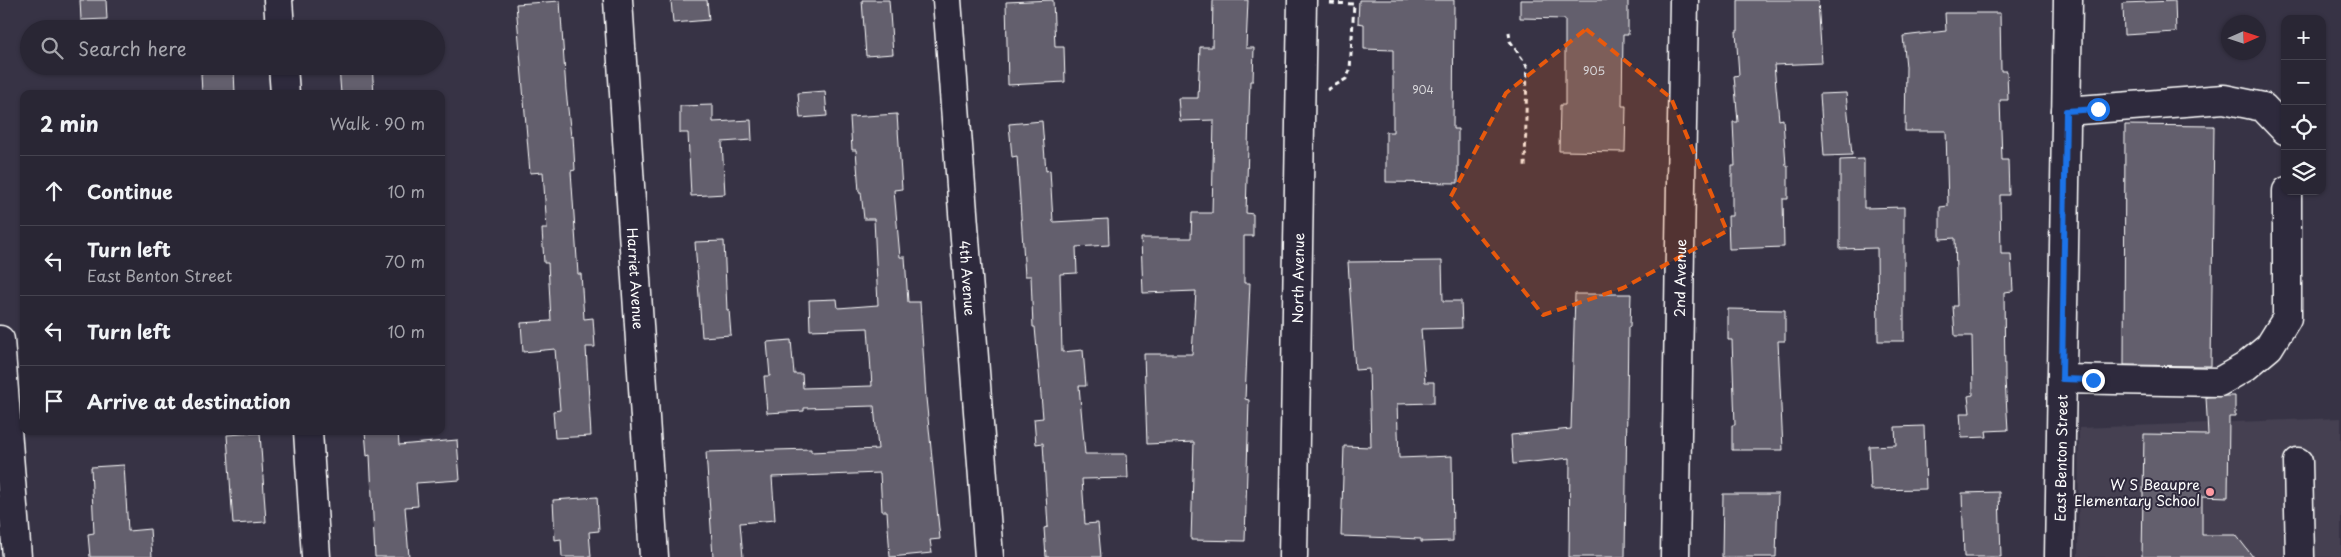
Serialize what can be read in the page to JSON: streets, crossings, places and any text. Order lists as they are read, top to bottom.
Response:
{
  "streets": {
    "street": [
      "4th Avenue",
      "North Avenue",
      "2nd Avenue",
      "Harriet Avenue",
      "East Benton Street"
    ]
  },
  "places": ["W S Beaupre Elementary School"],
  "house_numbers": ["905", "904"],
  "north": "right",
  "page": {
    "map_buttons": ["+", "−"],
    "search": "Search here",
    "heading": ["2 min", "Walk · 90 m"],
    "list": [
      ["Continue", "10 m"],
      ["Turn left", "East Benton Street", "70 m"],
      ["Turn left", "10 m"],
      "Arrive at destination"
    ]
  }
}
